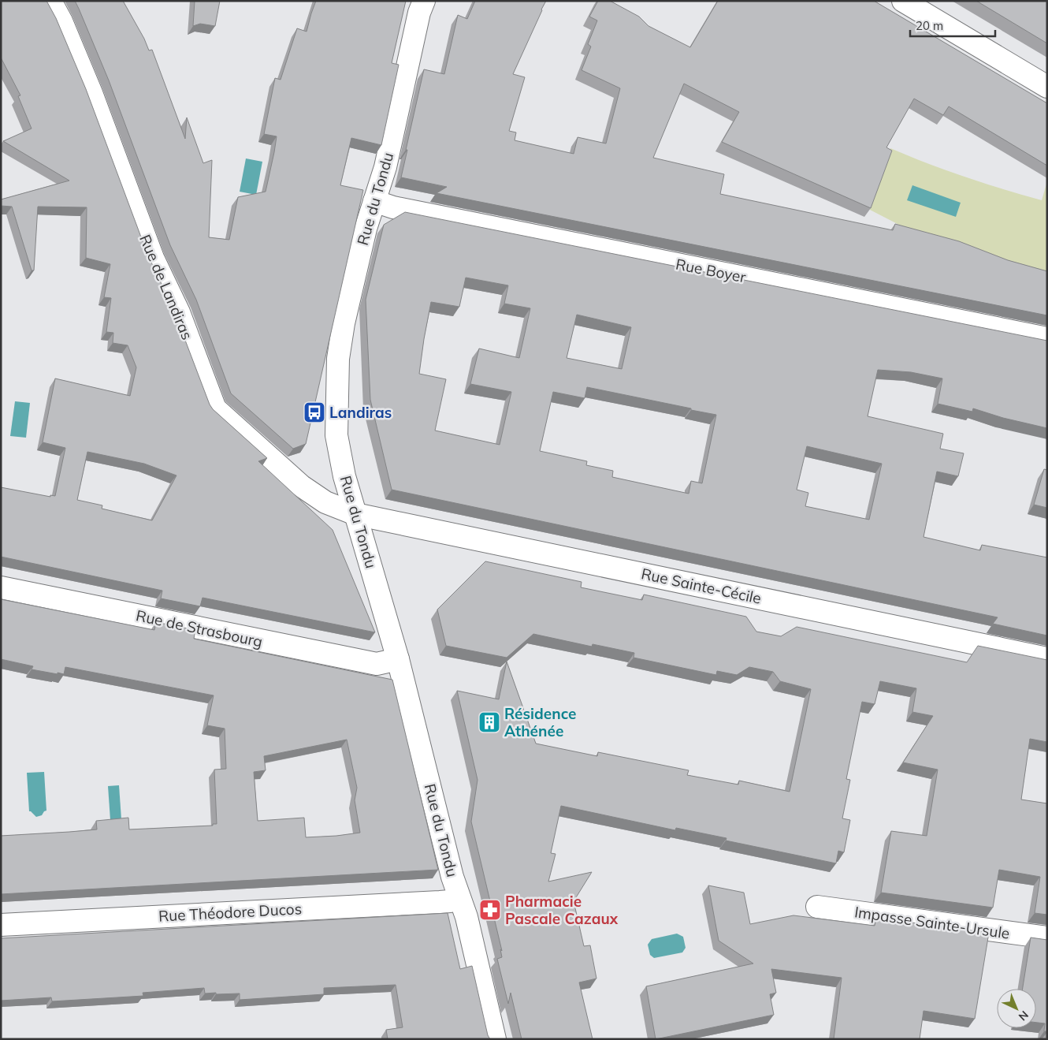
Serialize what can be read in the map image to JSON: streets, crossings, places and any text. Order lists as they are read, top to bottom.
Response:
{
  "streets": {
    "street": [
      "Rue du Tondu",
      "Rue Boyer",
      "Rue de Landiras",
      "Rue Sainte-Cécile",
      "Rue de Strasbourg",
      "Rue Théodore Ducos",
      "Impasse Sainte-Ursule"
    ]
  },
  "crossings": [
    ["Rue du Tondu", "Rue Boyer"],
    ["Rue du Tondu", "Rue de Landiras"],
    ["Rue du Tondu", "Rue Sainte-Cécile"],
    ["Rue du Tondu", "Rue de Strasbourg"],
    ["Rue du Tondu", "Rue Théodore Ducos"],
    ["Rue de Landiras", "Rue Sainte-Cécile"]
  ],
  "places": {
    "bus stop": ["Landiras"],
    "building": ["Résidence Athénée"],
    "pharmacy": ["Pharmacie Pascale Cazaux"]
  },
  "scale_bar": "20 m",
  "north": "bottom right"
}
